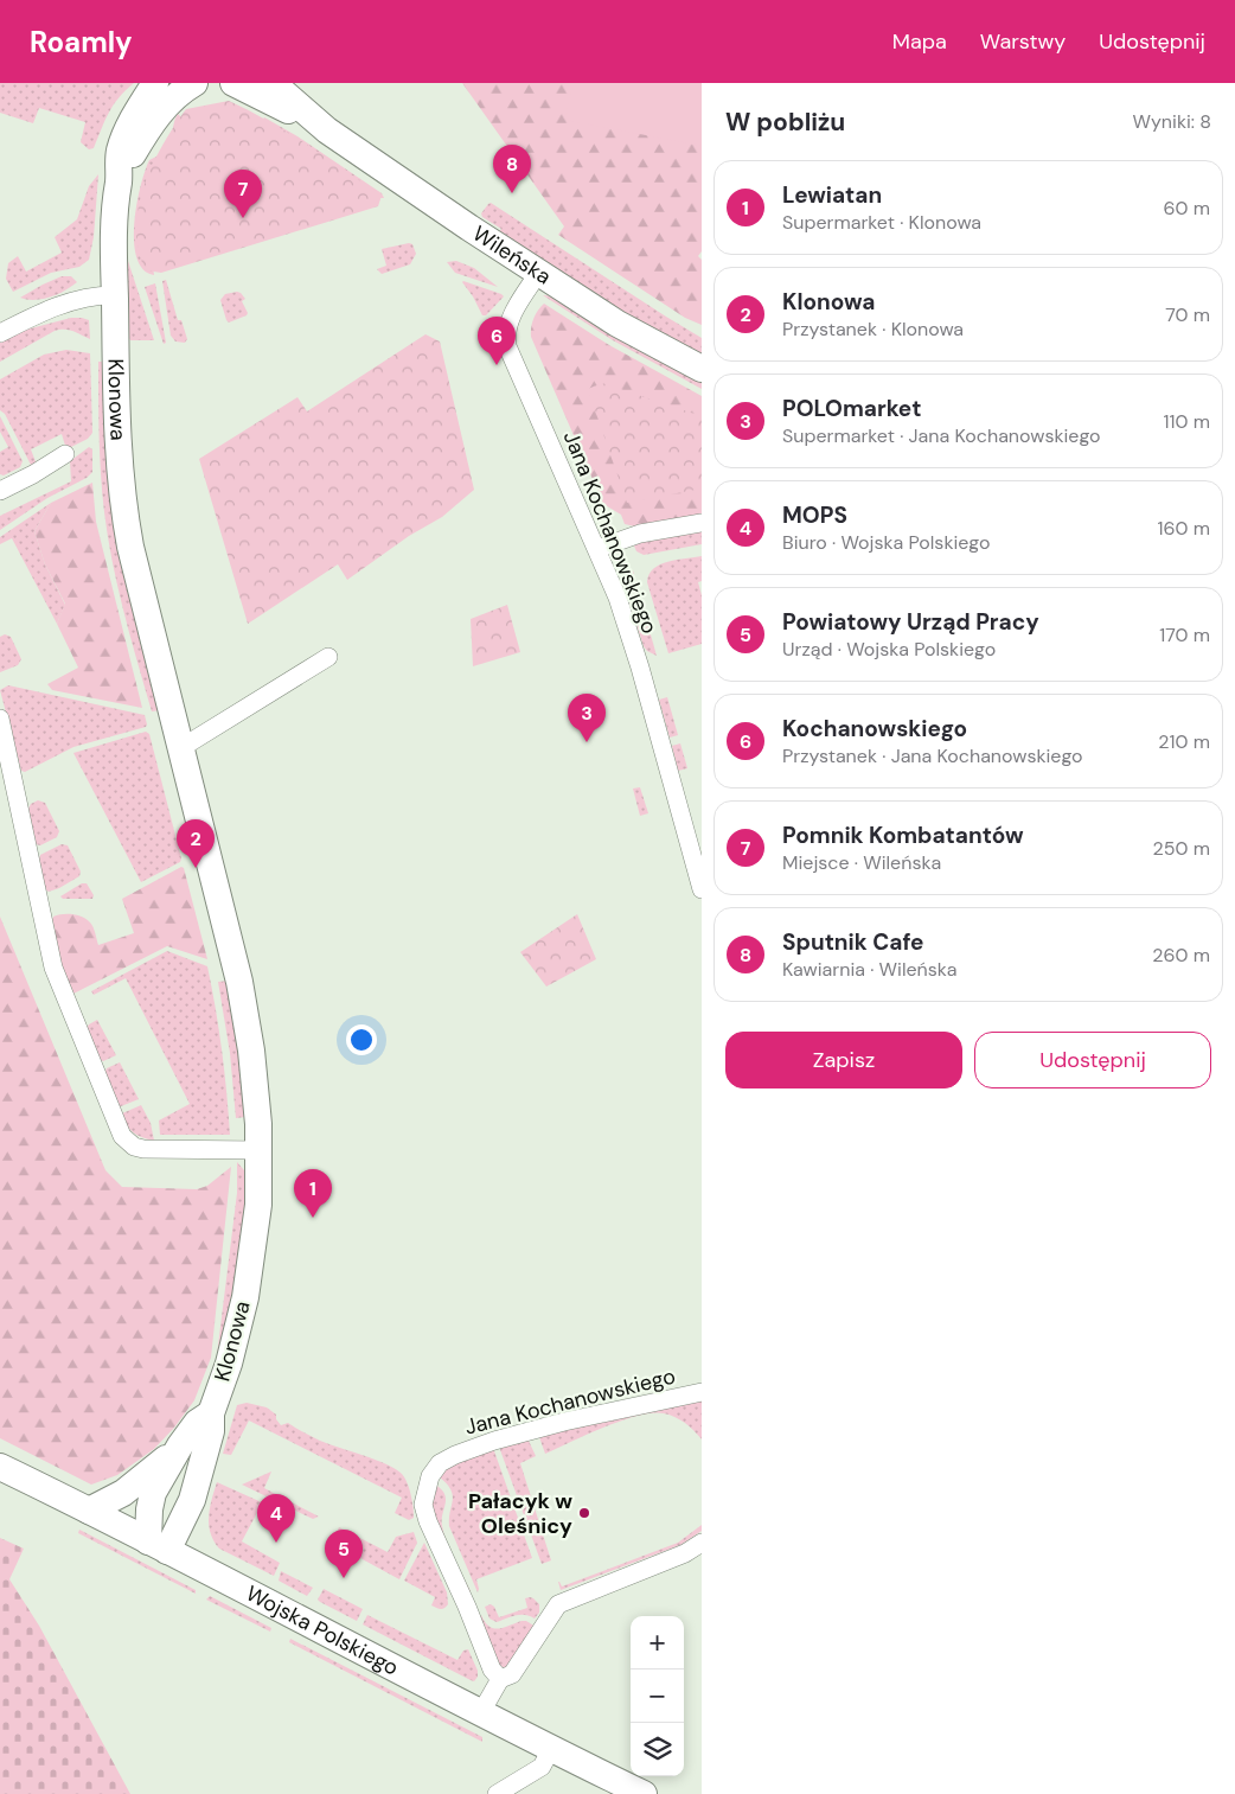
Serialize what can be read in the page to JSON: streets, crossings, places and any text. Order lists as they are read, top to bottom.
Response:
{
  "streets": {
    "street": [
      "Wileńska",
      "Klonowa",
      "Jana Kochanowskiego",
      "Wojska Polskiego"
    ]
  },
  "crossings": [
    ["Wileńska", "Jana Kochanowskiego"],
    ["Klonowa", "Wojska Polskiego"]
  ],
  "places": ["Pałacyk w Oleśnicy"],
  "page": {
    "header": "Roamly",
    "nav": ["Mapa", "Warstwy", "Udostępnij"],
    "heading": ["W pobliżu", "Wyniki: 8"],
    "pins": [
      "8",
      "7",
      "6",
      "3",
      "2",
      "1",
      "4",
      "5"
    ],
    "list": [
      {
        "mark": "1",
        "name": "Lewiatan",
        "note": "Supermarket · Klonowa",
        "value": "60 m"
      },
      {
        "mark": "2",
        "name": "Klonowa",
        "note": "Przystanek · Klonowa",
        "value": "70 m"
      },
      {
        "mark": "3",
        "name": "POLOmarket",
        "note": "Supermarket · Jana Kochanowskiego",
        "value": "110 m"
      },
      {
        "mark": "4",
        "name": "MOPS",
        "note": "Biuro · Wojska Polskiego",
        "value": "160 m"
      },
      {
        "mark": "5",
        "name": "Powiatowy Urząd Pracy",
        "note": "Urząd · Wojska Polskiego",
        "value": "170 m"
      },
      {
        "mark": "6",
        "name": "Kochanowskiego",
        "note": "Przystanek · Jana Kochanowskiego",
        "value": "210 m"
      },
      {
        "mark": "7",
        "name": "Pomnik Kombatantów",
        "note": "Miejsce · Wileńska",
        "value": "250 m"
      },
      {
        "mark": "8",
        "name": "Sputnik Cafe",
        "note": "Kawiarnia · Wileńska",
        "value": "260 m"
      }
    ],
    "buttons": ["Zapisz", "Udostępnij"],
    "map_buttons": ["+", "−"]
  }
}
